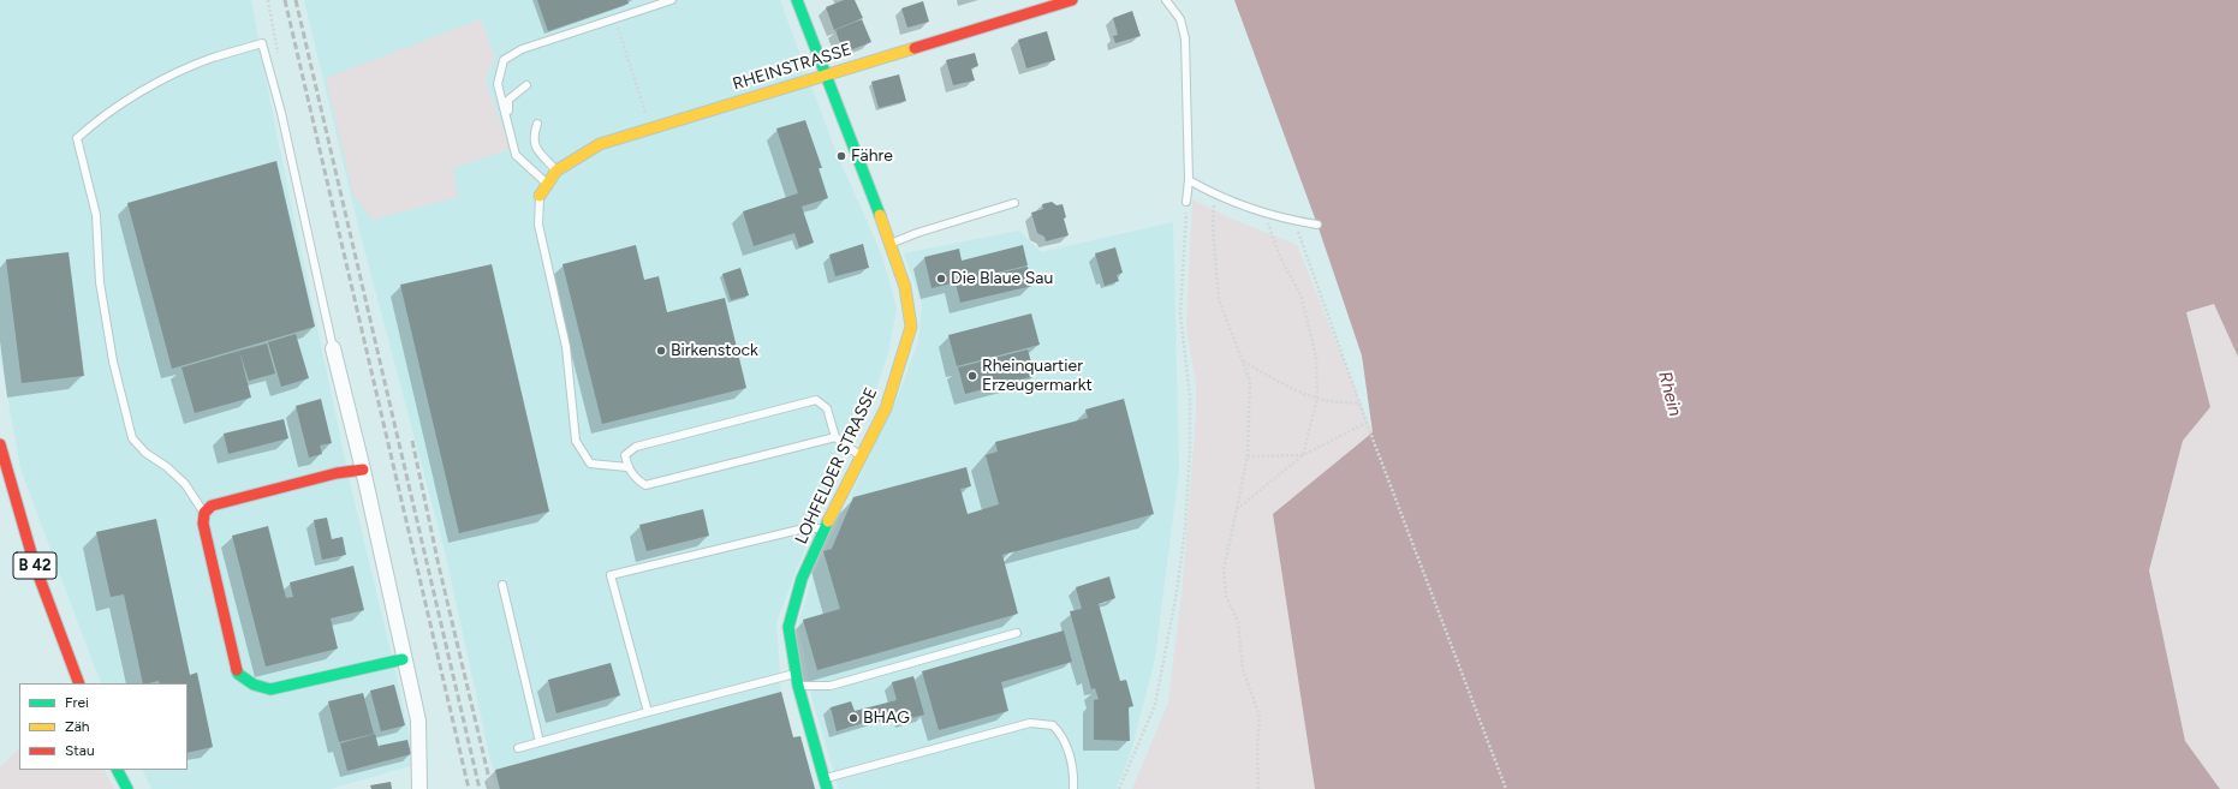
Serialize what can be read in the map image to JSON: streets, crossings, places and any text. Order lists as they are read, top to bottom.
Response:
{
  "streets": {
    "street": ["RHEINSTRASSE", "LOHFELDER STRASSE", "B 42"]
  },
  "crossings": [
    ["RHEINSTRASSE", "LOHFELDER STRASSE"]
  ],
  "water": ["Rhein"],
  "places": [
    "Fähre",
    "Die Blaue Sau",
    "Birkenstock",
    "Rheinquartier Erzeugermarkt",
    "BHAG"
  ],
  "legend": ["Frei", "Zäh", "Stau"]
}
